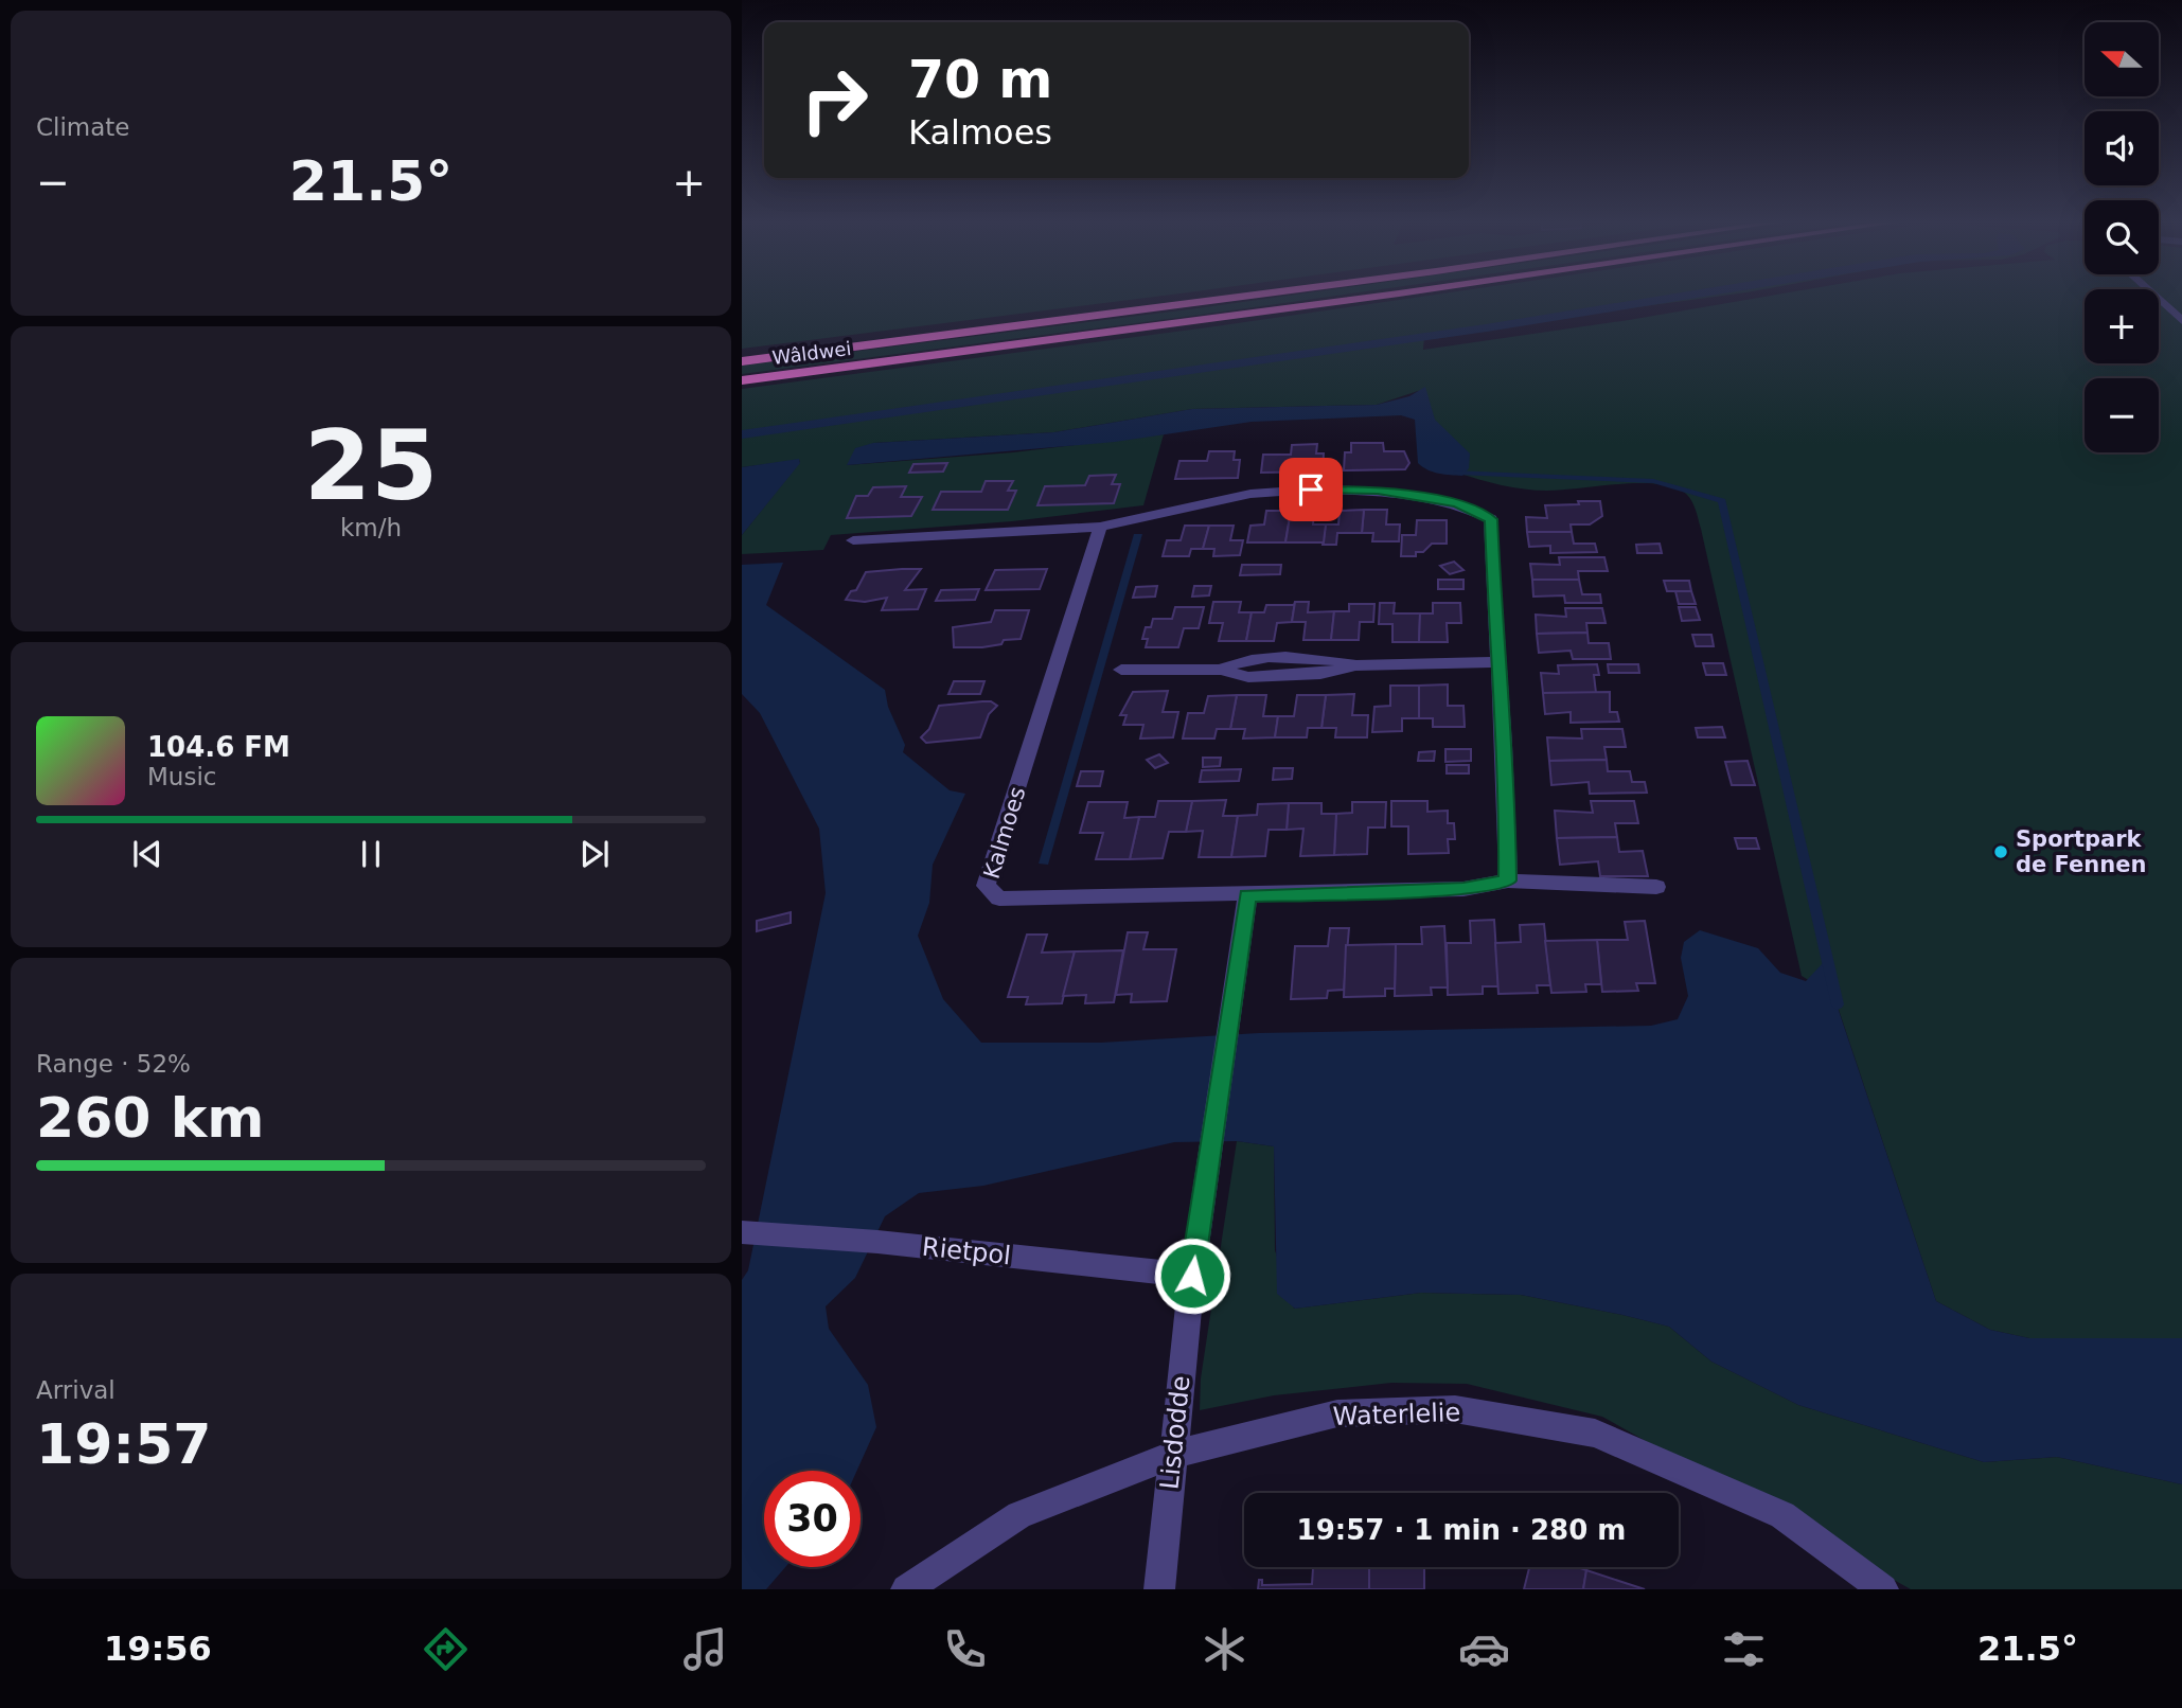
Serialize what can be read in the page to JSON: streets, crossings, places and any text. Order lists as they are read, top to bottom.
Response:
{
  "streets": {
    "highway": ["Wâldwei"],
    "street": [
      "Kalmoes",
      "Rietpol",
      "Waterlelie",
      "Lisdodde"
    ]
  },
  "crossings": [
    ["Rietpol", "Lisdodde"],
    ["Waterlelie", "Lisdodde"]
  ],
  "places": ["Sportpark de Fennen"],
  "north": "left",
  "page": {
    "tile": [
      "Climate",
      ["25", "km/h"],
      ["Range · 52%", "260 km"],
      ["Arrival", "19:57"]
    ],
    "map_buttons": ["+", "−"],
    "turn": ["70 m", "Kalmoes"],
    "heat": ["−", "21.5°", "+"],
    "song": ["104.6 FM", "Music"],
    "limit": "30",
    "trip": "19:57 · 1 min · 280 m",
    "tabs": ["19:56", "21.5°"]
  }
}
